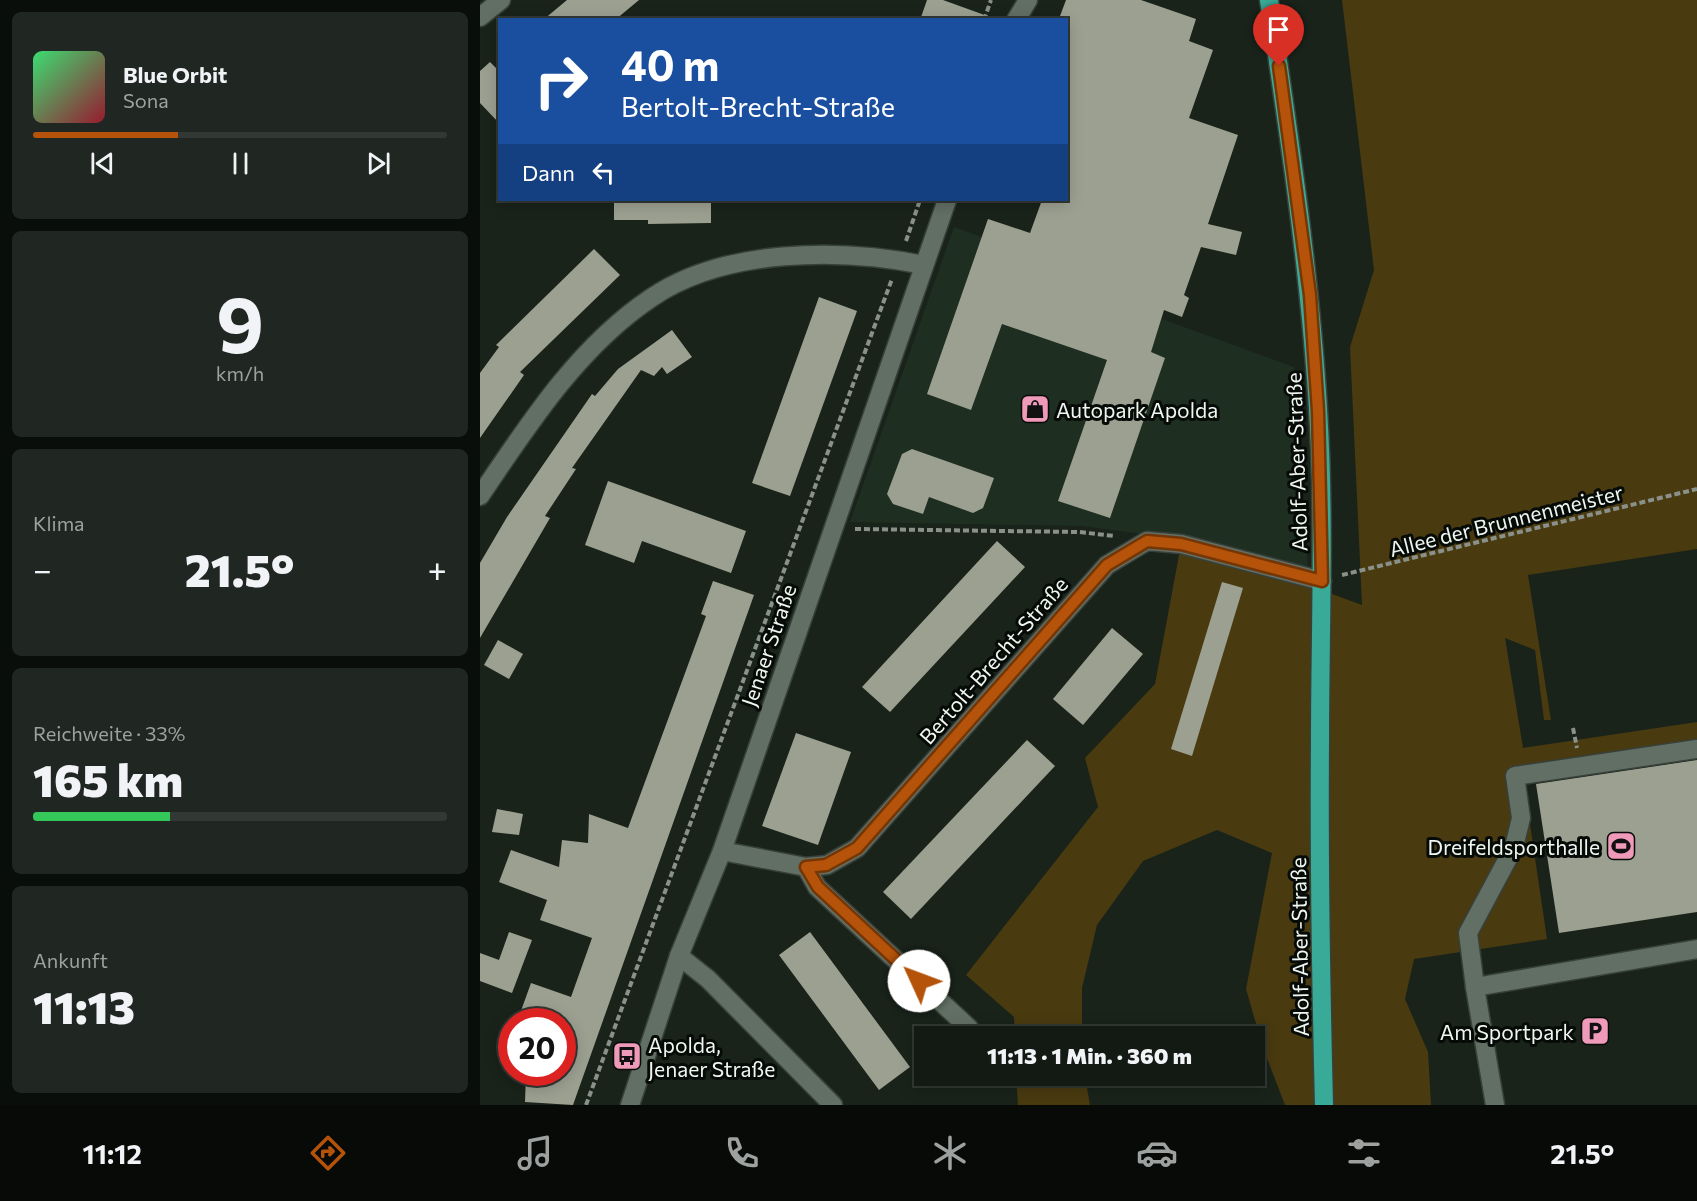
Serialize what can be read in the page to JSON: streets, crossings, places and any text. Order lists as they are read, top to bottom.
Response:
{
  "streets": {
    "main road": ["Adolf-Aber-Straße"],
    "street": ["Jenaer Straße", "Bertolt-Brecht-Straße"],
    "path": ["Allee der Brunnenmeister"]
  },
  "crossings": [
    ["Adolf-Aber-Straße", "Allee der Brunnenmeister"],
    ["Jenaer Straße", "Bertolt-Brecht-Straße"]
  ],
  "places": {
    "shop": ["Autopark Apolda"],
    "sports": ["Dreifeldsporthalle"],
    "parking": ["Am Sportpark"],
    "bus stop": ["Apolda, Jenaer Straße"]
  },
  "page": {
    "turn": ["40 m", "Bertolt-Brecht-Straße"],
    "song": ["Blue Orbit", "Sona"],
    "then": "Dann",
    "tile": [
      ["9", "km/h"],
      "Klima",
      ["Reichweite · 33%", "165 km"],
      ["Ankunft", "11:13"]
    ],
    "heat": ["−", "21.5°", "+"],
    "limit": "20",
    "trip": "11:13 · 1 Min. · 360 m",
    "tabs": ["11:12", "21.5°"]
  }
}
